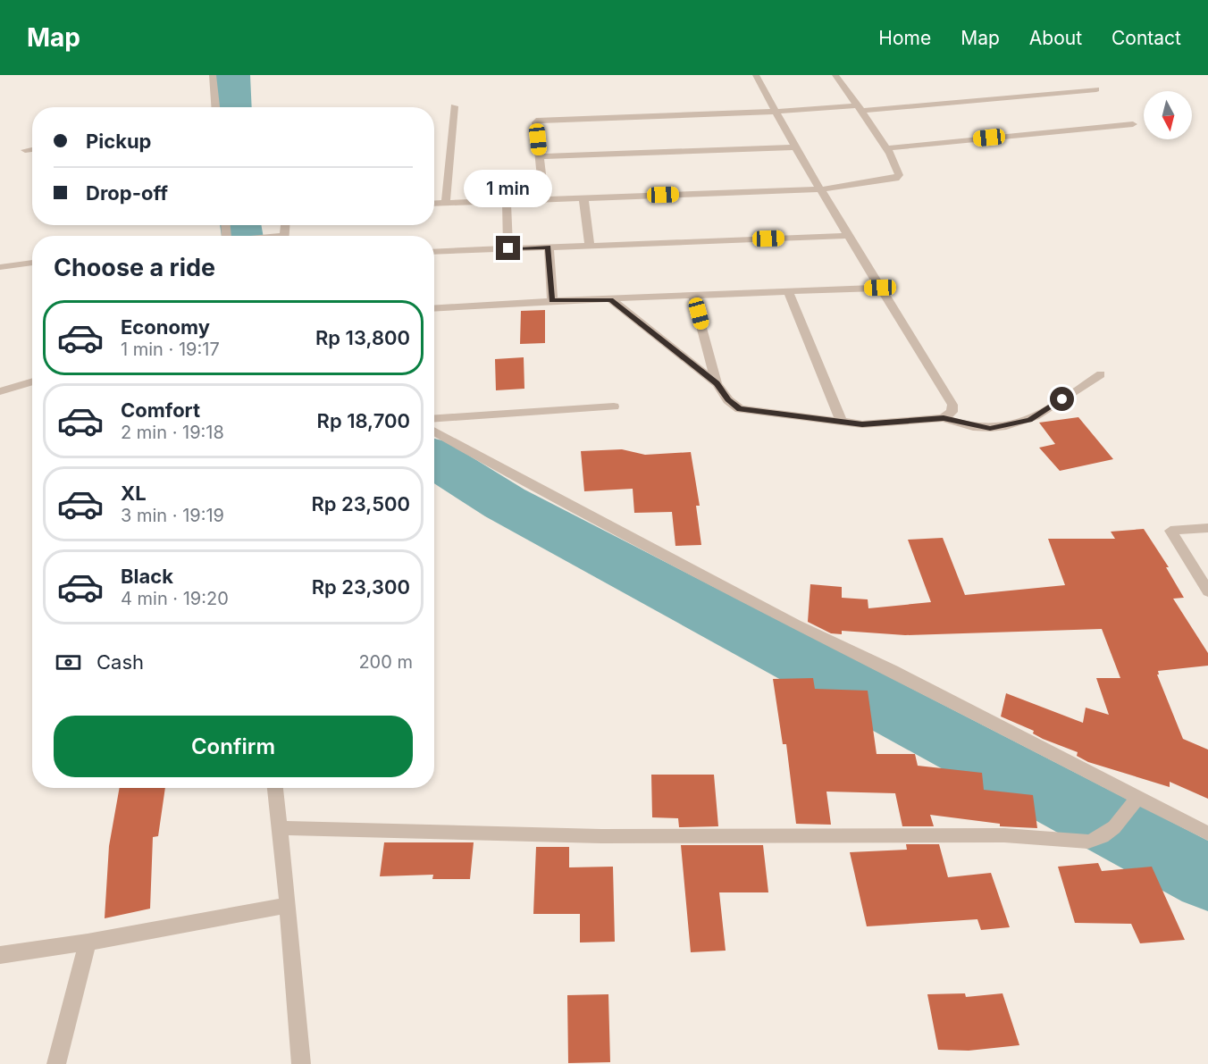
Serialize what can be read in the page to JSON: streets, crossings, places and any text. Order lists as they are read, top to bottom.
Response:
{
  "north": "bottom",
  "page": {
    "header": "Map",
    "nav": [
      "Home",
      "Map",
      "About",
      "Contact"
    ],
    "banner": ["Pickup", "Drop-off"],
    "bubble": "1 min",
    "heading": "Choose a ride",
    "list": [
      {
        "name": "Economy",
        "note": "1 min · 19:17",
        "value": "Rp 13,800"
      },
      {
        "name": "Comfort",
        "note": "2 min · 19:18",
        "value": "Rp 18,700"
      },
      {
        "name": "XL",
        "note": "3 min · 19:19",
        "value": "Rp 23,500"
      },
      {
        "name": "Black",
        "note": "4 min · 19:20",
        "value": "Rp 23,300"
      }
    ],
    "pay": ["Cash", "200 m"],
    "buttons": "Confirm"
  }
}
